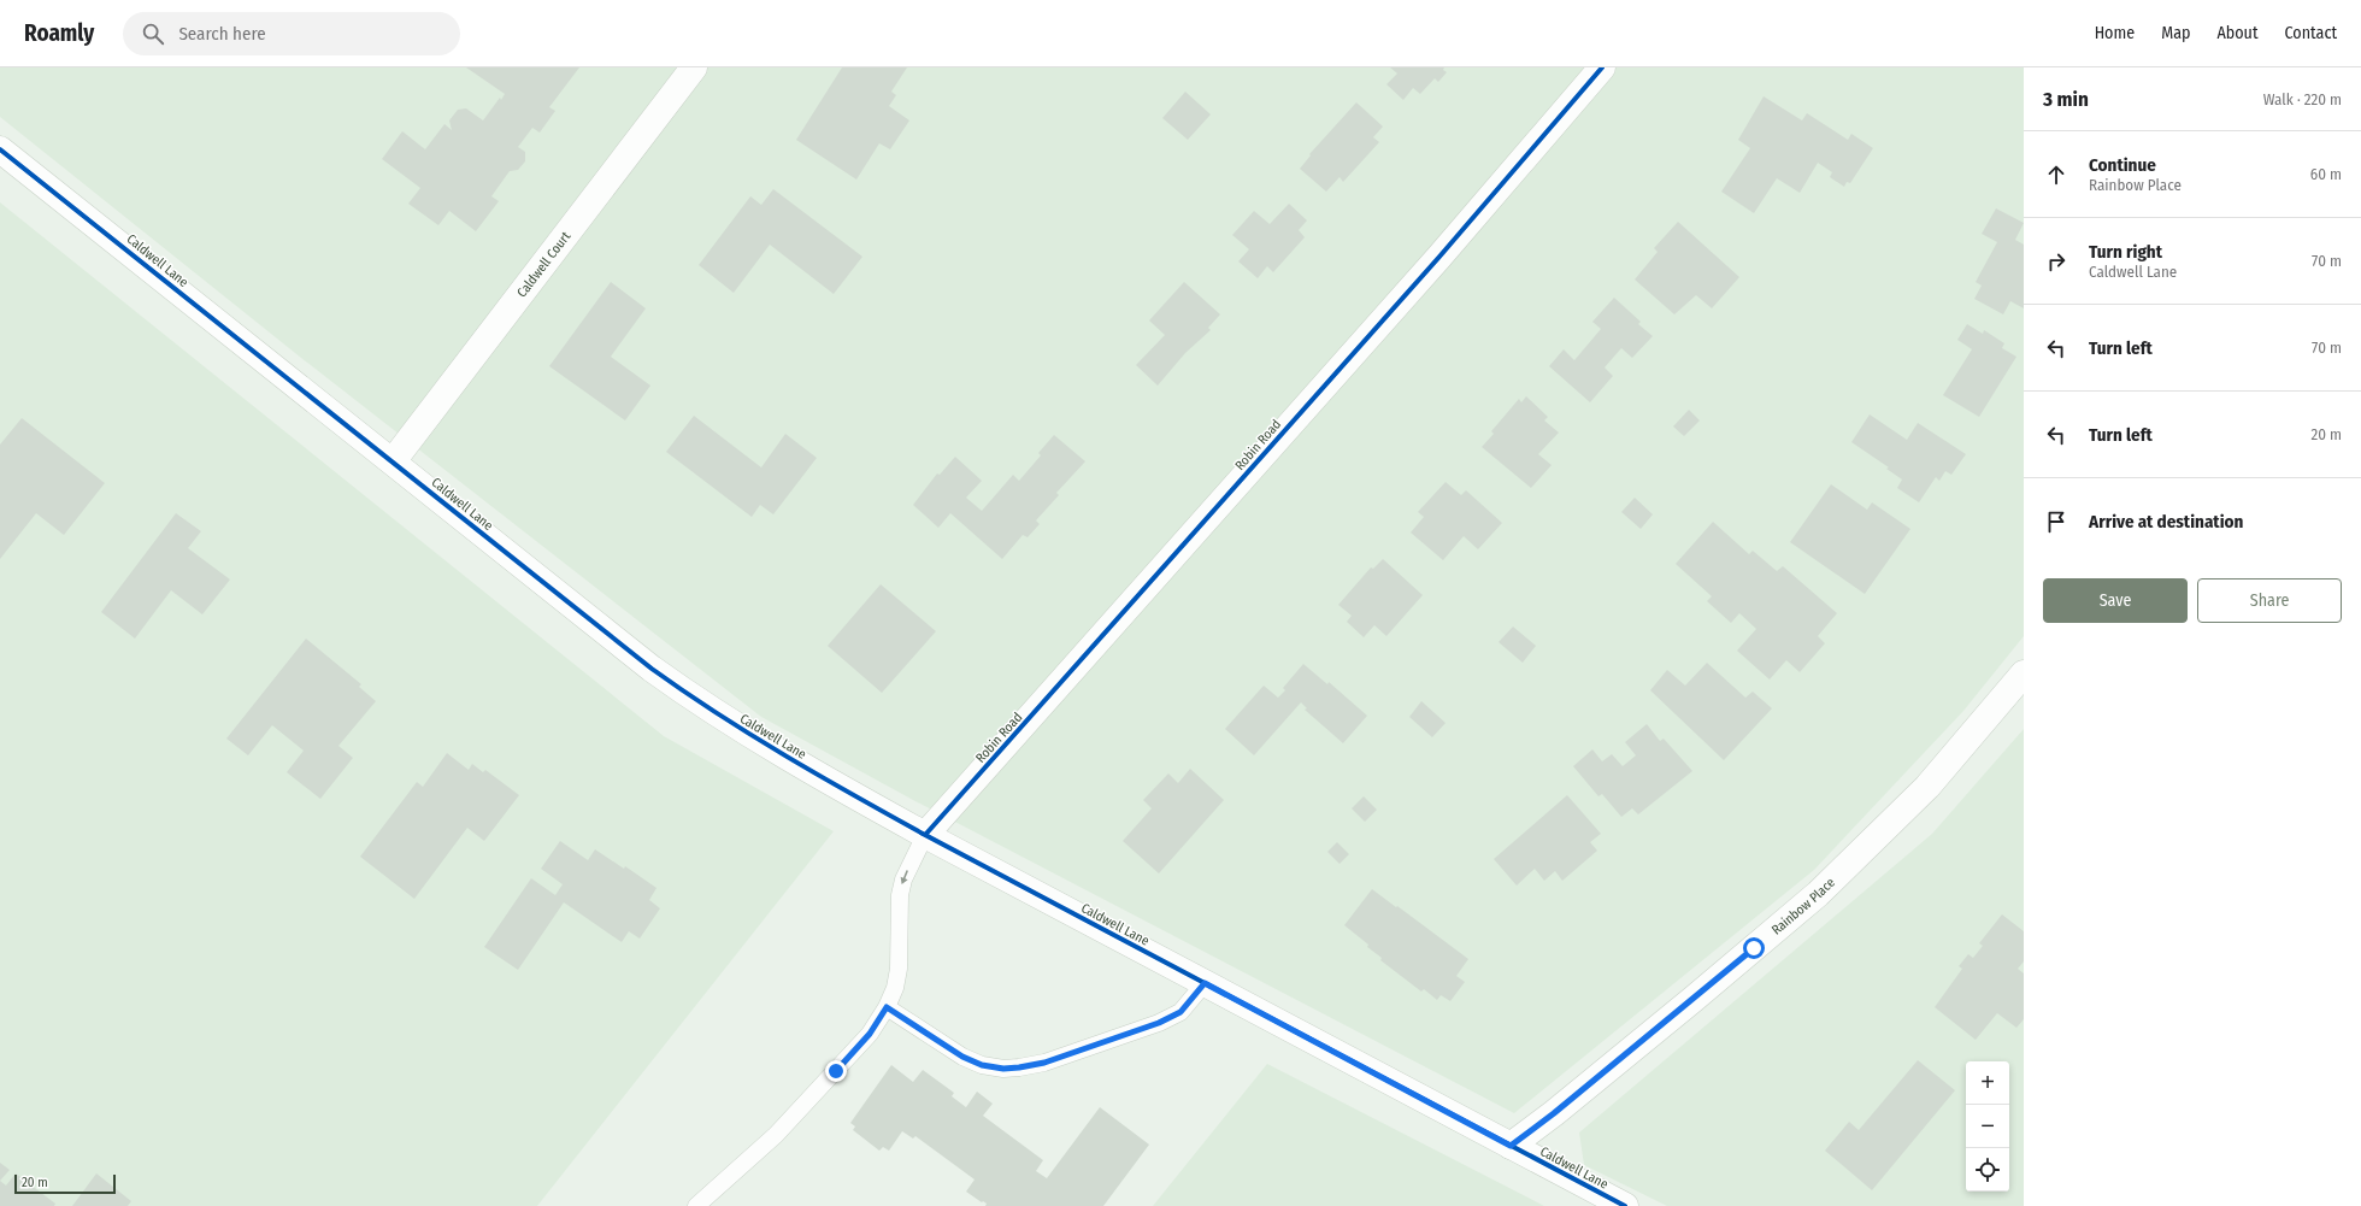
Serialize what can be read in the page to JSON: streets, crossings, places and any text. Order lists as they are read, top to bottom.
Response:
{
  "streets": {
    "street": [
      "Caldwell Lane",
      "Caldwell Court",
      "Robin Road",
      "Rainbow Place"
    ]
  },
  "crossings": [
    ["Caldwell Lane", "Caldwell Court"],
    ["Caldwell Lane", "Robin Road"],
    ["Caldwell Lane", "Rainbow Place"]
  ],
  "scale_bar": "20 m",
  "page": {
    "header": "Roamly",
    "search": "Search here",
    "nav": [
      "Home",
      "Map",
      "About",
      "Contact"
    ],
    "heading": ["3 min", "Walk · 220 m"],
    "list": [
      ["Continue", "Rainbow Place", "60 m"],
      ["Turn right", "Caldwell Lane", "70 m"],
      ["Turn left", "70 m"],
      ["Turn left", "20 m"],
      "Arrive at destination"
    ],
    "buttons": ["Save", "Share"],
    "map_buttons": ["+", "−"],
    "scale": "20 m"
  }
}
